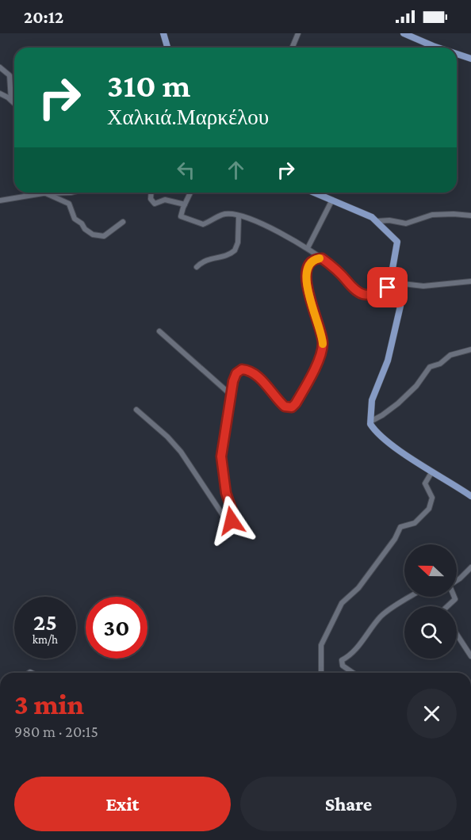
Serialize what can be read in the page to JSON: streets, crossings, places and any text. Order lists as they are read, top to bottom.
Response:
{
  "north": "left",
  "page": {
    "status": "20:12",
    "turn": ["310 m", "Χαλκιά.Μαρκέλου"],
    "speed": "25 km/h",
    "limit": "30",
    "heading": ["3 min", "980 m · 20:15"],
    "buttons": ["Exit", "Share"]
  }
}
